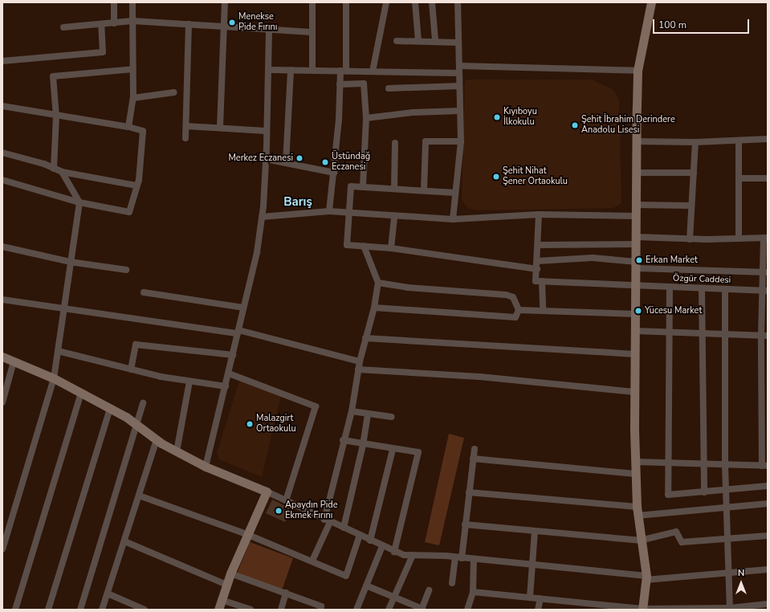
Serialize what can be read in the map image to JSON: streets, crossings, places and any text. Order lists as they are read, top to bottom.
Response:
{
  "streets": {
    "street": ["Özgür Caddesi"]
  },
  "districts": ["Barış"],
  "places": [
    "Menekse Pide Fırını",
    "Kıyıboyu İlkokulu",
    "Şehit İbrahim Derindere Anadolu Lisesi",
    "Merkez Eczanesi",
    "Üstündağ Eczanesi",
    "Şehit Nihat Şener Ortaokulu",
    "Erkan Market",
    "Yücesu Market",
    "Malazgirt Ortaokulu",
    "Apaydın Pide Ekmek Fırını"
  ],
  "scale_bar": "100 m",
  "north": "top"
}
